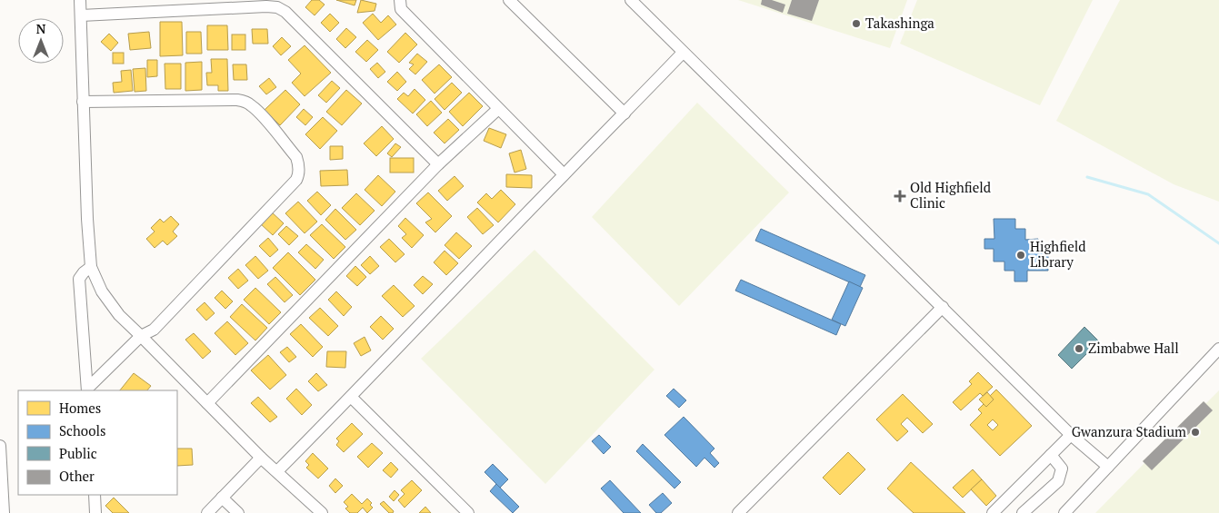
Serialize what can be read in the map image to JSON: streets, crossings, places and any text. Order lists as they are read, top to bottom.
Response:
{
  "places": {
    "other": [
      "Takashinga",
      "Highfield Library",
      "Zimbabwe Hall",
      "Gwanzura Stadium"
    ],
    "health": ["Old Highfield Clinic"]
  },
  "legend": [
    "Homes",
    "Schools",
    "Public",
    "Other"
  ],
  "north": "top"
}
